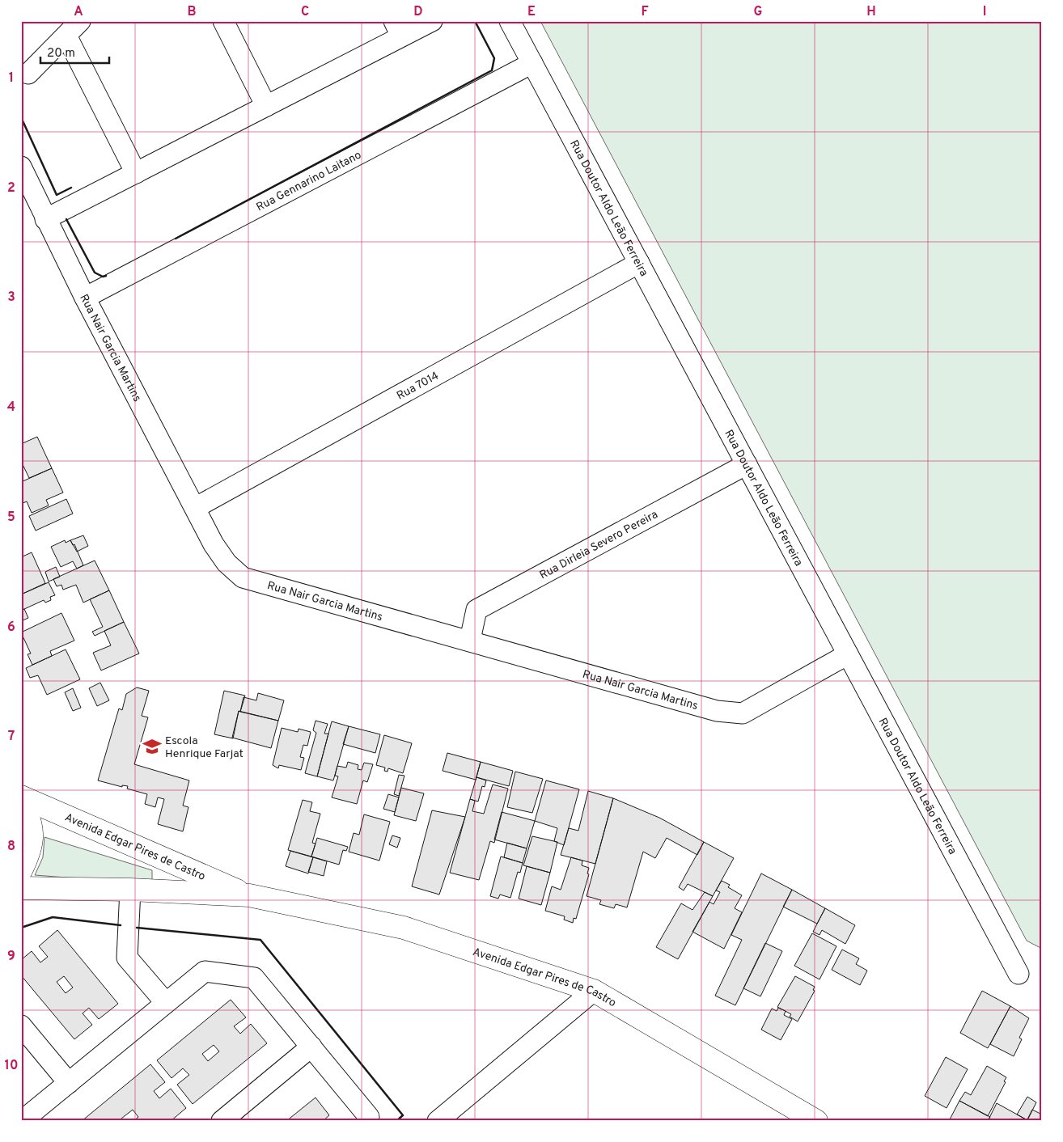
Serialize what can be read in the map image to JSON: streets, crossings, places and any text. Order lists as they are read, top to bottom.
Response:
{
  "streets": {
    "main road": ["Avenida Edgar Pires de Castro"],
    "street": [
      "Rua Gennarino Laitano",
      "Rua Doutor Aldo Leão Ferreira",
      "Rua Nair Garcia Martins",
      "Rua 7014",
      "Rua Dirleia Severo Pereira"
    ]
  },
  "crossings": [
    ["Rua Gennarino Laitano", "Rua Doutor Aldo Leão Ferreira"],
    ["Rua Gennarino Laitano", "Rua Nair Garcia Martins"],
    ["Rua Doutor Aldo Leão Ferreira", "Rua Nair Garcia Martins"],
    ["Rua Doutor Aldo Leão Ferreira", "Rua 7014"],
    ["Rua Doutor Aldo Leão Ferreira", "Rua Dirleia Severo Pereira"],
    ["Rua Nair Garcia Martins", "Rua 7014"],
    ["Rua Nair Garcia Martins", "Rua Dirleia Severo Pereira"]
  ],
  "places": {
    "school or university": ["Escola Henrique Farjat"]
  },
  "scale_bar": "20 m",
  "grid": {
    "columns": [
      "A",
      "B",
      "C",
      "D",
      "E",
      "F",
      "G",
      "H",
      "I"
    ],
    "rows": [
      "1",
      "2",
      "3",
      "4",
      "5",
      "6",
      "7",
      "8",
      "9",
      "10"
    ]
  }
}
